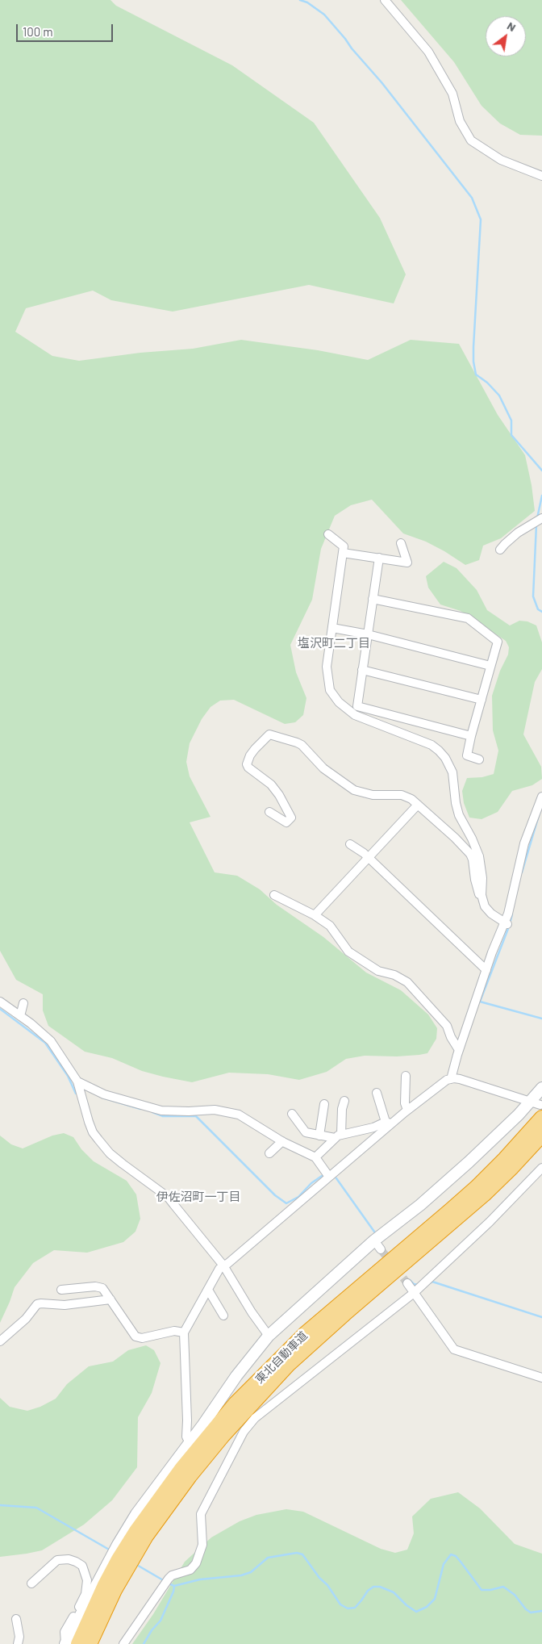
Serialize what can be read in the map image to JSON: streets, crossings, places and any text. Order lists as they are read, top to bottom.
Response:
{
  "streets": {
    "highway": ["東北自動車道"]
  },
  "districts": ["塩沢町二丁目", "伊佐沼町一丁目"],
  "scale_bar": "100 m",
  "north": "top right"
}
